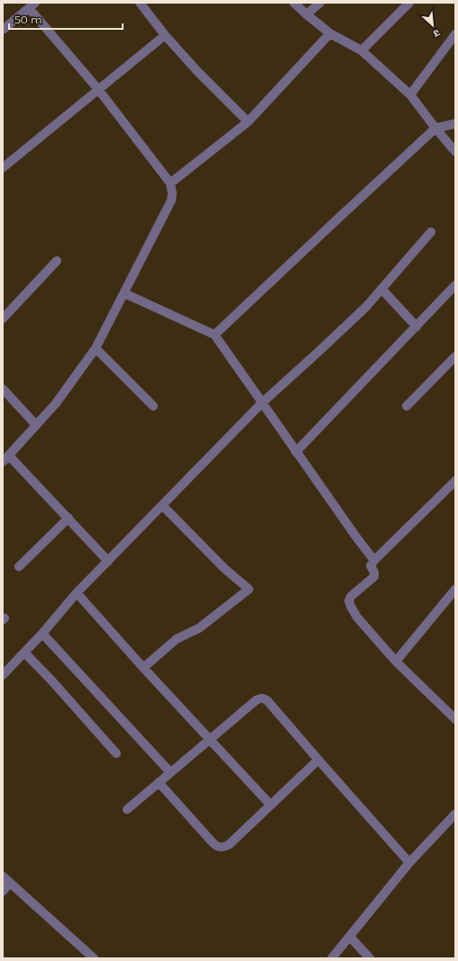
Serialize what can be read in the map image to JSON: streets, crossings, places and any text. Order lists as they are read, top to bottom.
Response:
{
  "scale_bar": "50 m",
  "north": "bottom right"
}
